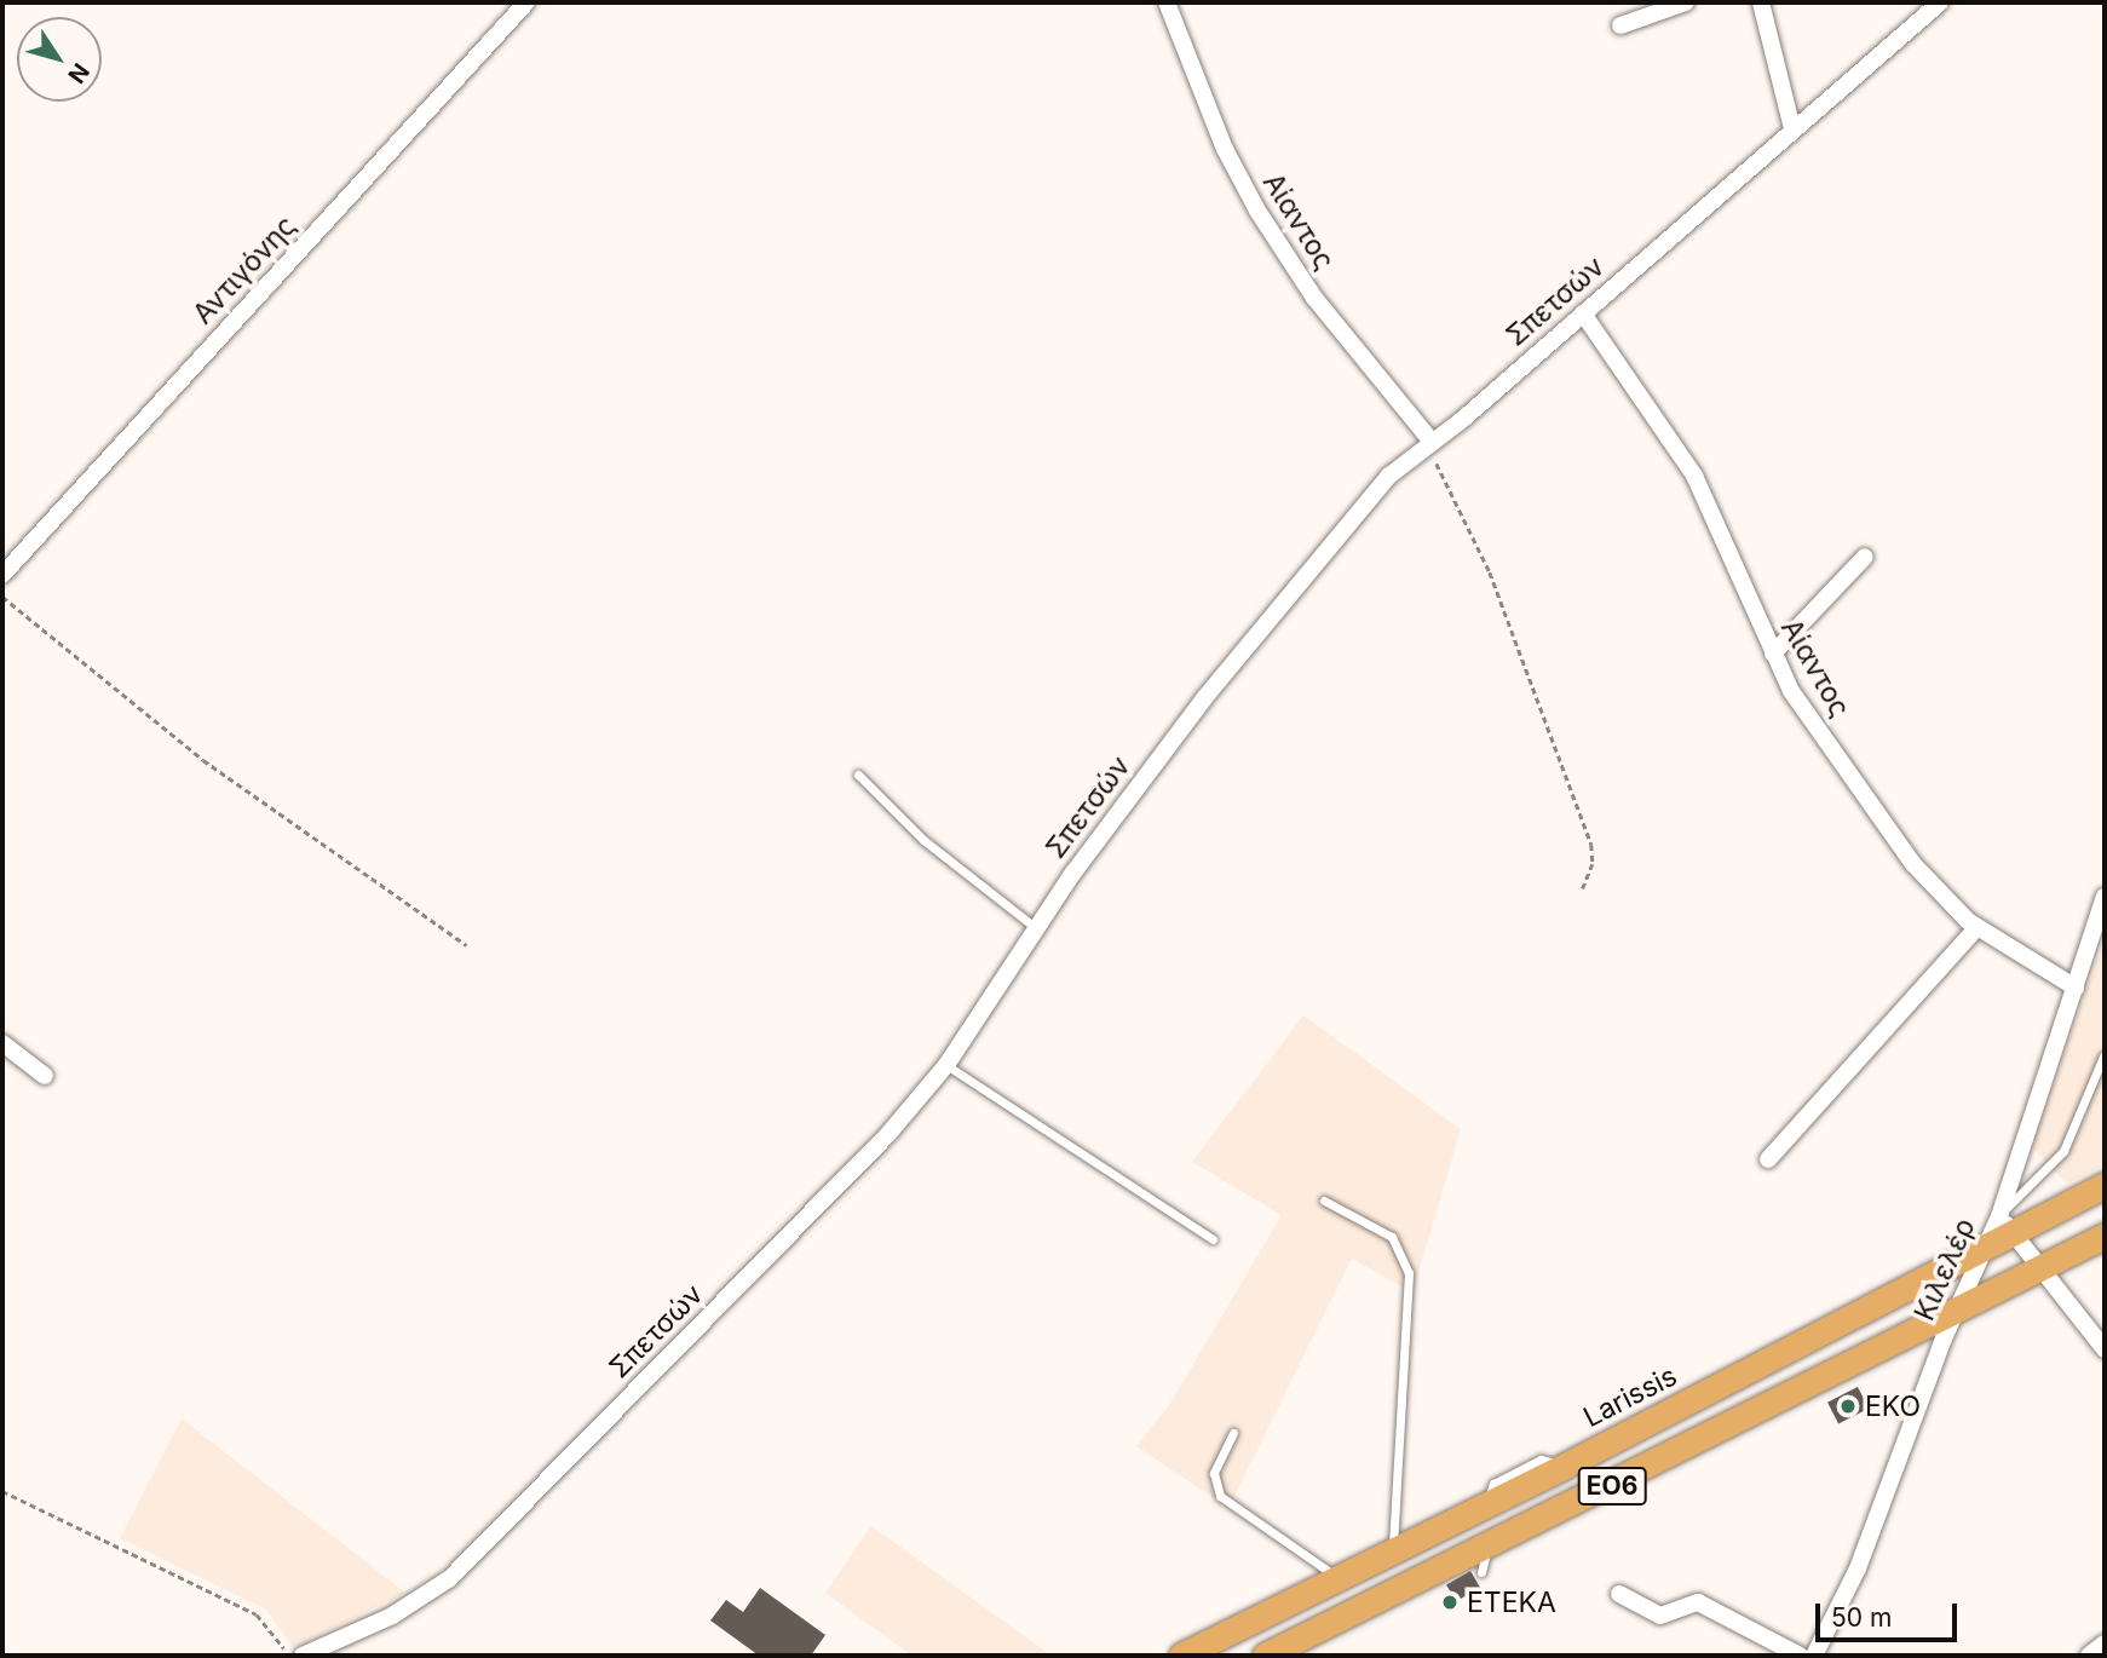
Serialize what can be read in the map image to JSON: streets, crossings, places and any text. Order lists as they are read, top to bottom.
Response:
{
  "streets": {
    "main road": ["Larissis", "ΕΟ6"],
    "street": [
      "Αίαντος",
      "Αντιγόνης",
      "Σπετσών",
      "Κιλελέρ"
    ]
  },
  "crossings": [
    ["Αίαντος", "Σπετσών"],
    ["Αίαντος", "Κιλελέρ"],
    ["Κιλελέρ", "Larissis"],
    ["Κιλελέρ", "ΕΟ6"]
  ],
  "places": ["EKO", "ΕΤΕΚΑ"],
  "scale_bar": "50 m",
  "north": "bottom right"
}
